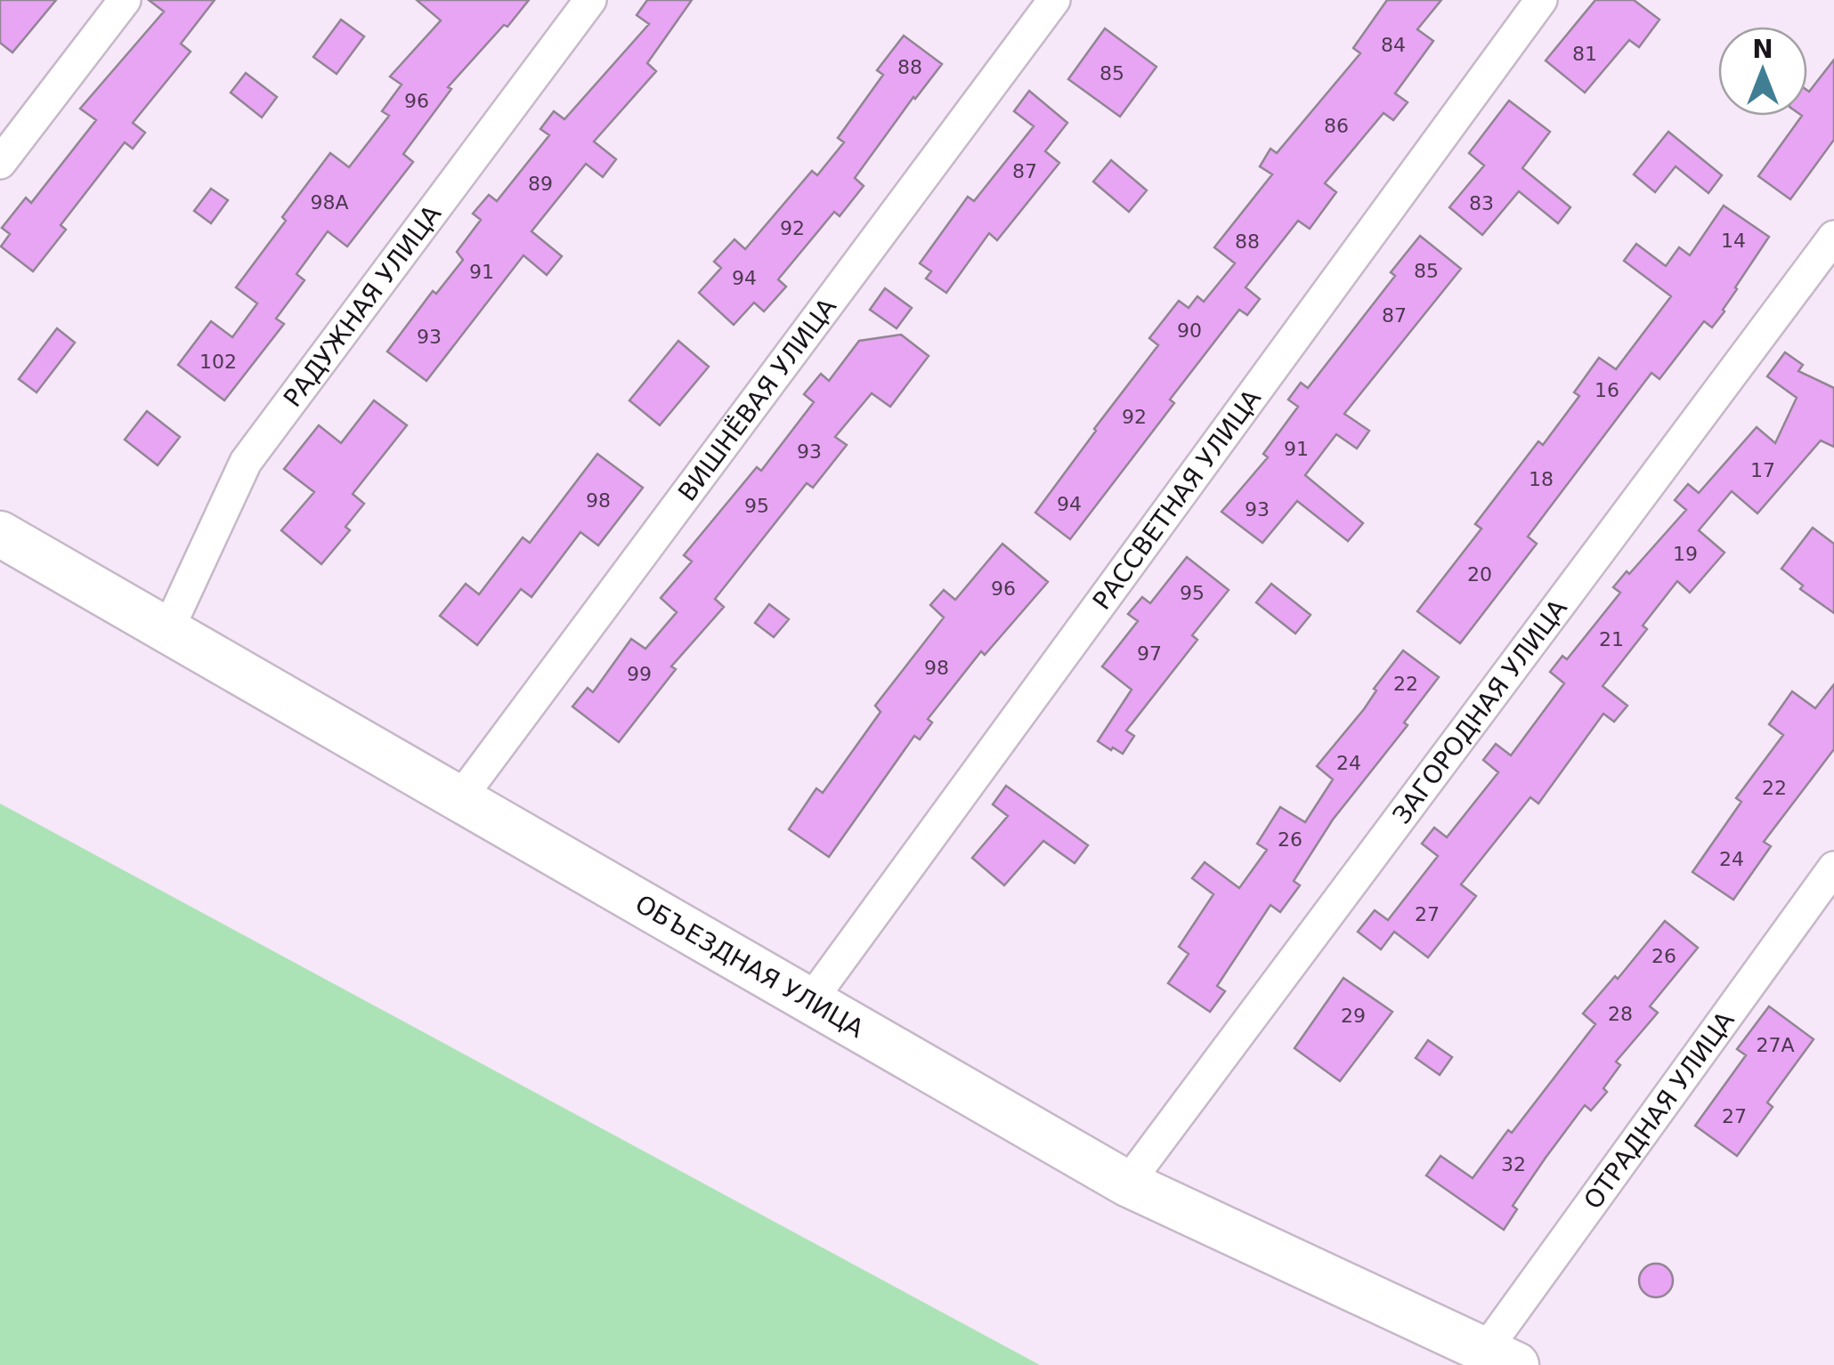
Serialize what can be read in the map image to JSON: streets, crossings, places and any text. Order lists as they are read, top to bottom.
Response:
{
  "streets": {
    "main road": ["ОБЪЕЗДНАЯ УЛИЦА"],
    "street": [
      "РАДУЖНАЯ УЛИЦА",
      "ВИШНЁВАЯ УЛИЦА",
      "РАССВЕТНАЯ УЛИЦА",
      "ЗАГОРОДНАЯ УЛИЦА",
      "ОТРАДНАЯ УЛИЦА"
    ]
  },
  "crossings": [
    ["РАДУЖНАЯ УЛИЦА", "ОБЪЕЗДНАЯ УЛИЦА"],
    ["ВИШНЁВАЯ УЛИЦА", "ОБЪЕЗДНАЯ УЛИЦА"],
    ["РАССВЕТНАЯ УЛИЦА", "ОБЪЕЗДНАЯ УЛИЦА"],
    ["ЗАГОРОДНАЯ УЛИЦА", "ОБЪЕЗДНАЯ УЛИЦА"],
    ["ОБЪЕЗДНАЯ УЛИЦА", "ОТРАДНАЯ УЛИЦА"]
  ],
  "house_numbers": [
    "84",
    "81",
    "88",
    "85",
    "96",
    "86",
    "87",
    "89",
    "98А",
    "83",
    "92",
    "14",
    "88",
    "85",
    "91",
    "94",
    "87",
    "90",
    "93",
    "102",
    "16",
    "92",
    "91",
    "93",
    "17",
    "18",
    "98",
    "94",
    "95",
    "93",
    "19",
    "20",
    "96",
    "95",
    "21",
    "97",
    "98",
    "99",
    "22",
    "24",
    "22",
    "26",
    "24",
    "27",
    "26",
    "28",
    "29",
    "27А",
    "27",
    "32"
  ],
  "north": "top"
}
